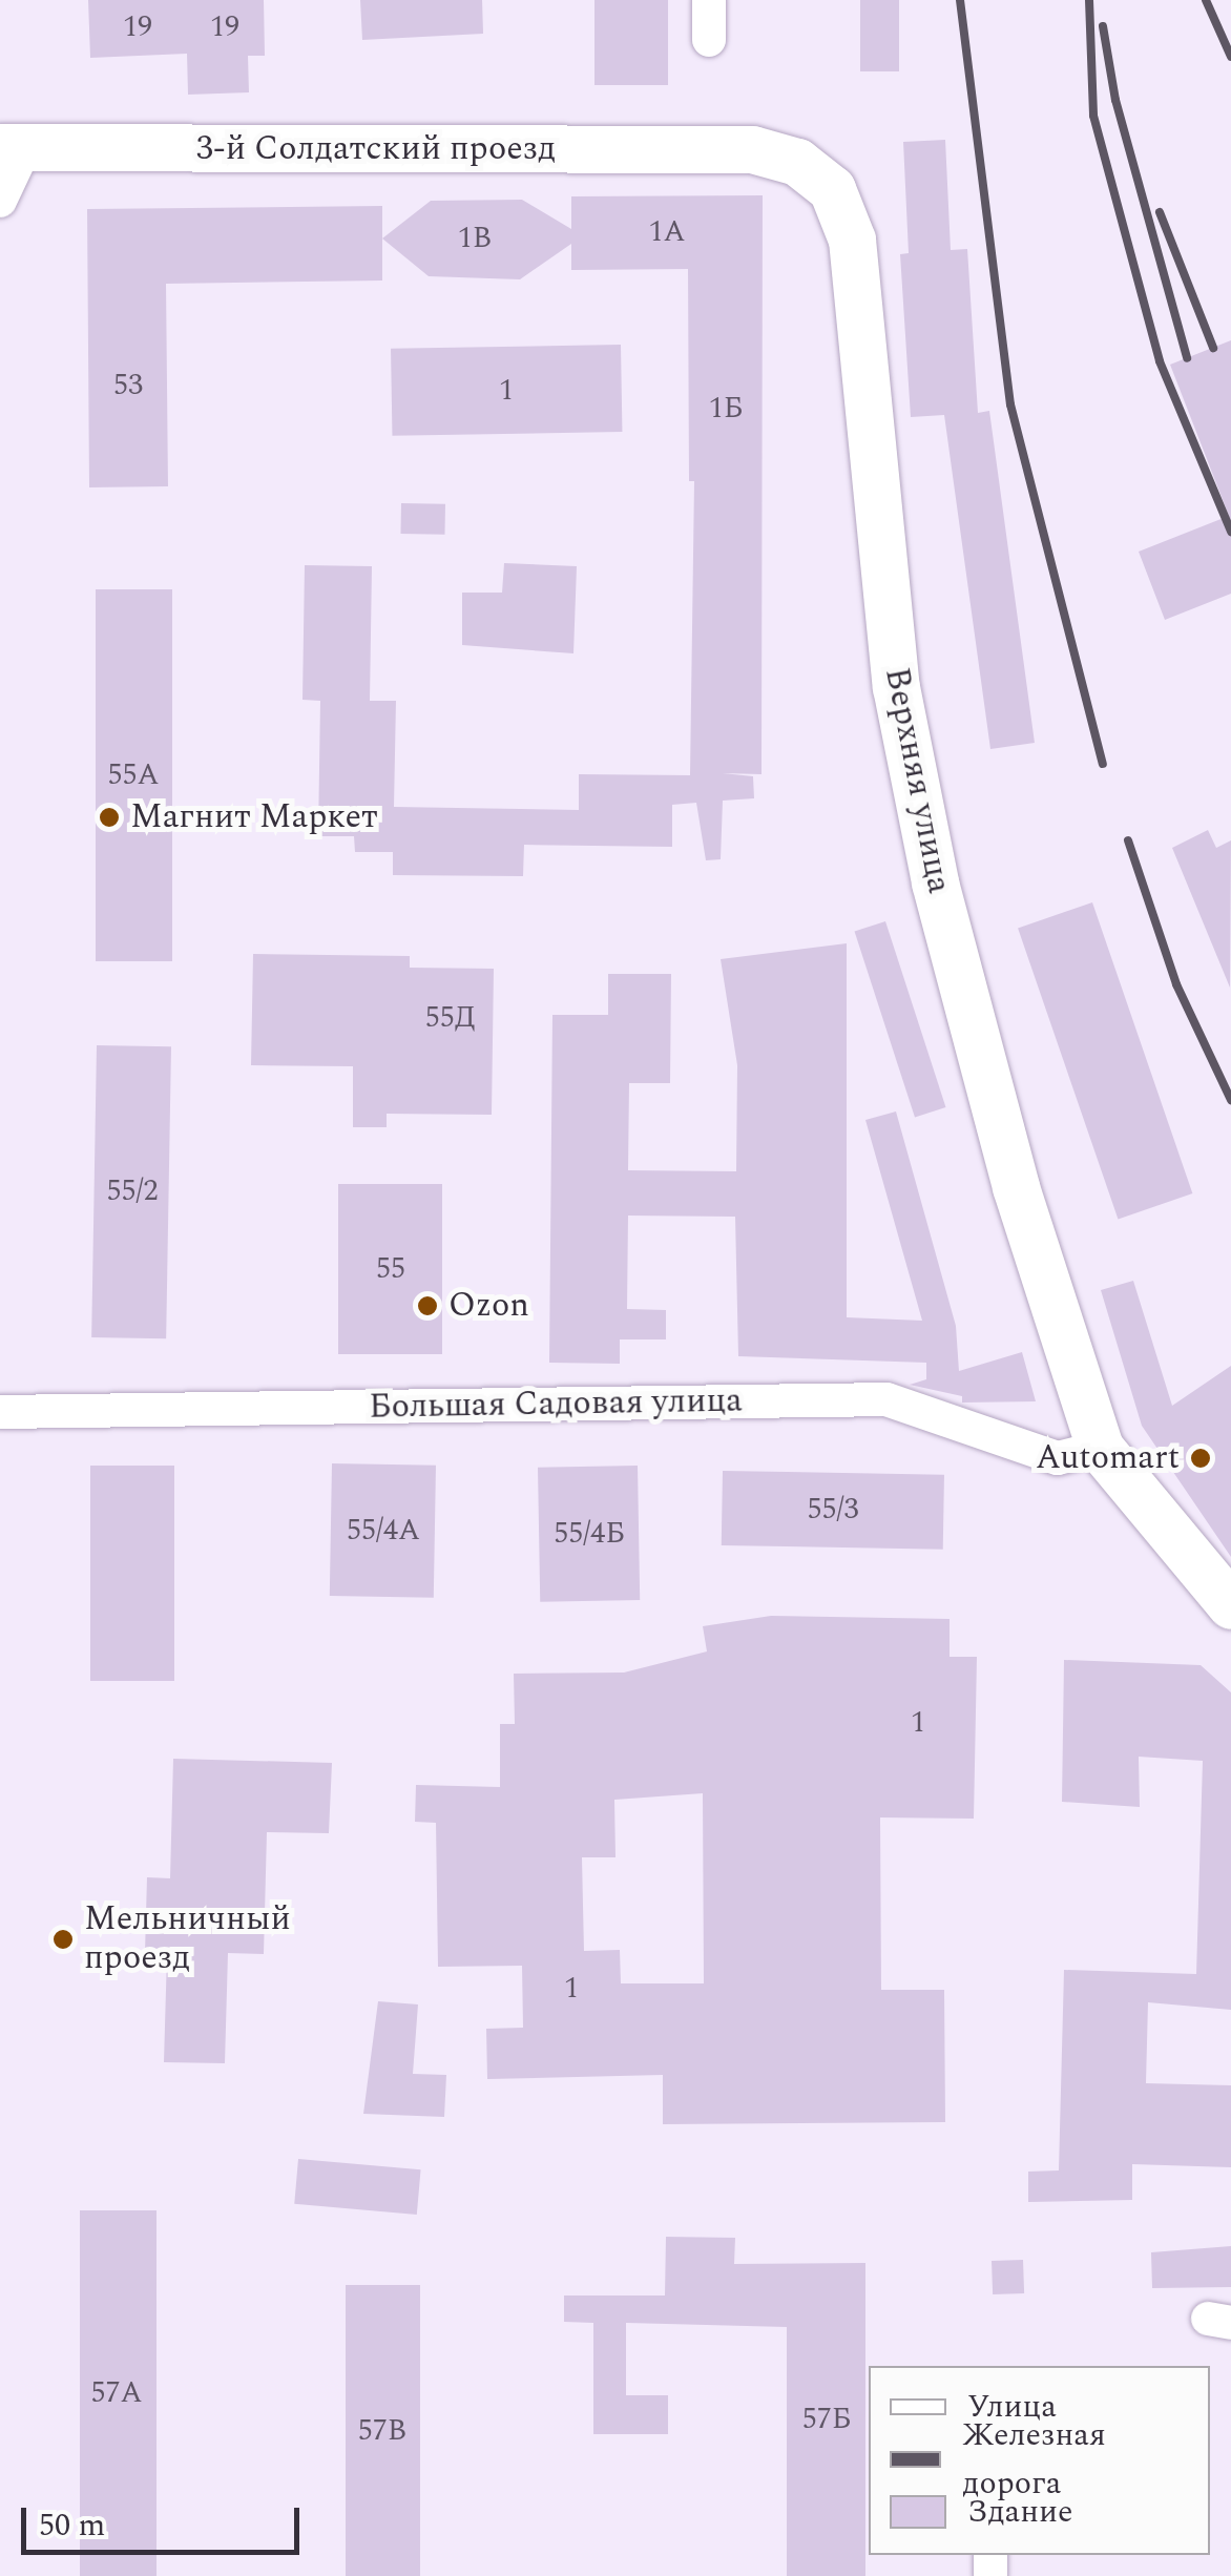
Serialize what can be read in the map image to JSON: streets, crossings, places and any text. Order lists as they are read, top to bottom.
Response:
{
  "streets": {
    "main road": ["3-й Солдатский проезд", "Верхняя улица"],
    "street": ["Большая Садовая улица"]
  },
  "crossings": [
    ["3-й Солдатский проезд", "Верхняя улица"],
    ["Верхняя улица", "Большая Садовая улица"]
  ],
  "places": [
    "Магнит Маркет",
    "Ozon",
    "Automart",
    "Мельничный проезд"
  ],
  "house_numbers": [
    "19",
    "19",
    "1А",
    "1В",
    "53",
    "1",
    "1Б",
    "55А",
    "55Д",
    "55/2",
    "55",
    "55/3",
    "55/4А",
    "55/4Б",
    "1",
    "1",
    "57А",
    "57Б",
    "57В"
  ],
  "legend": ["Улица", "Железная дорога", "Здание"],
  "scale_bar": "50 m"
}
